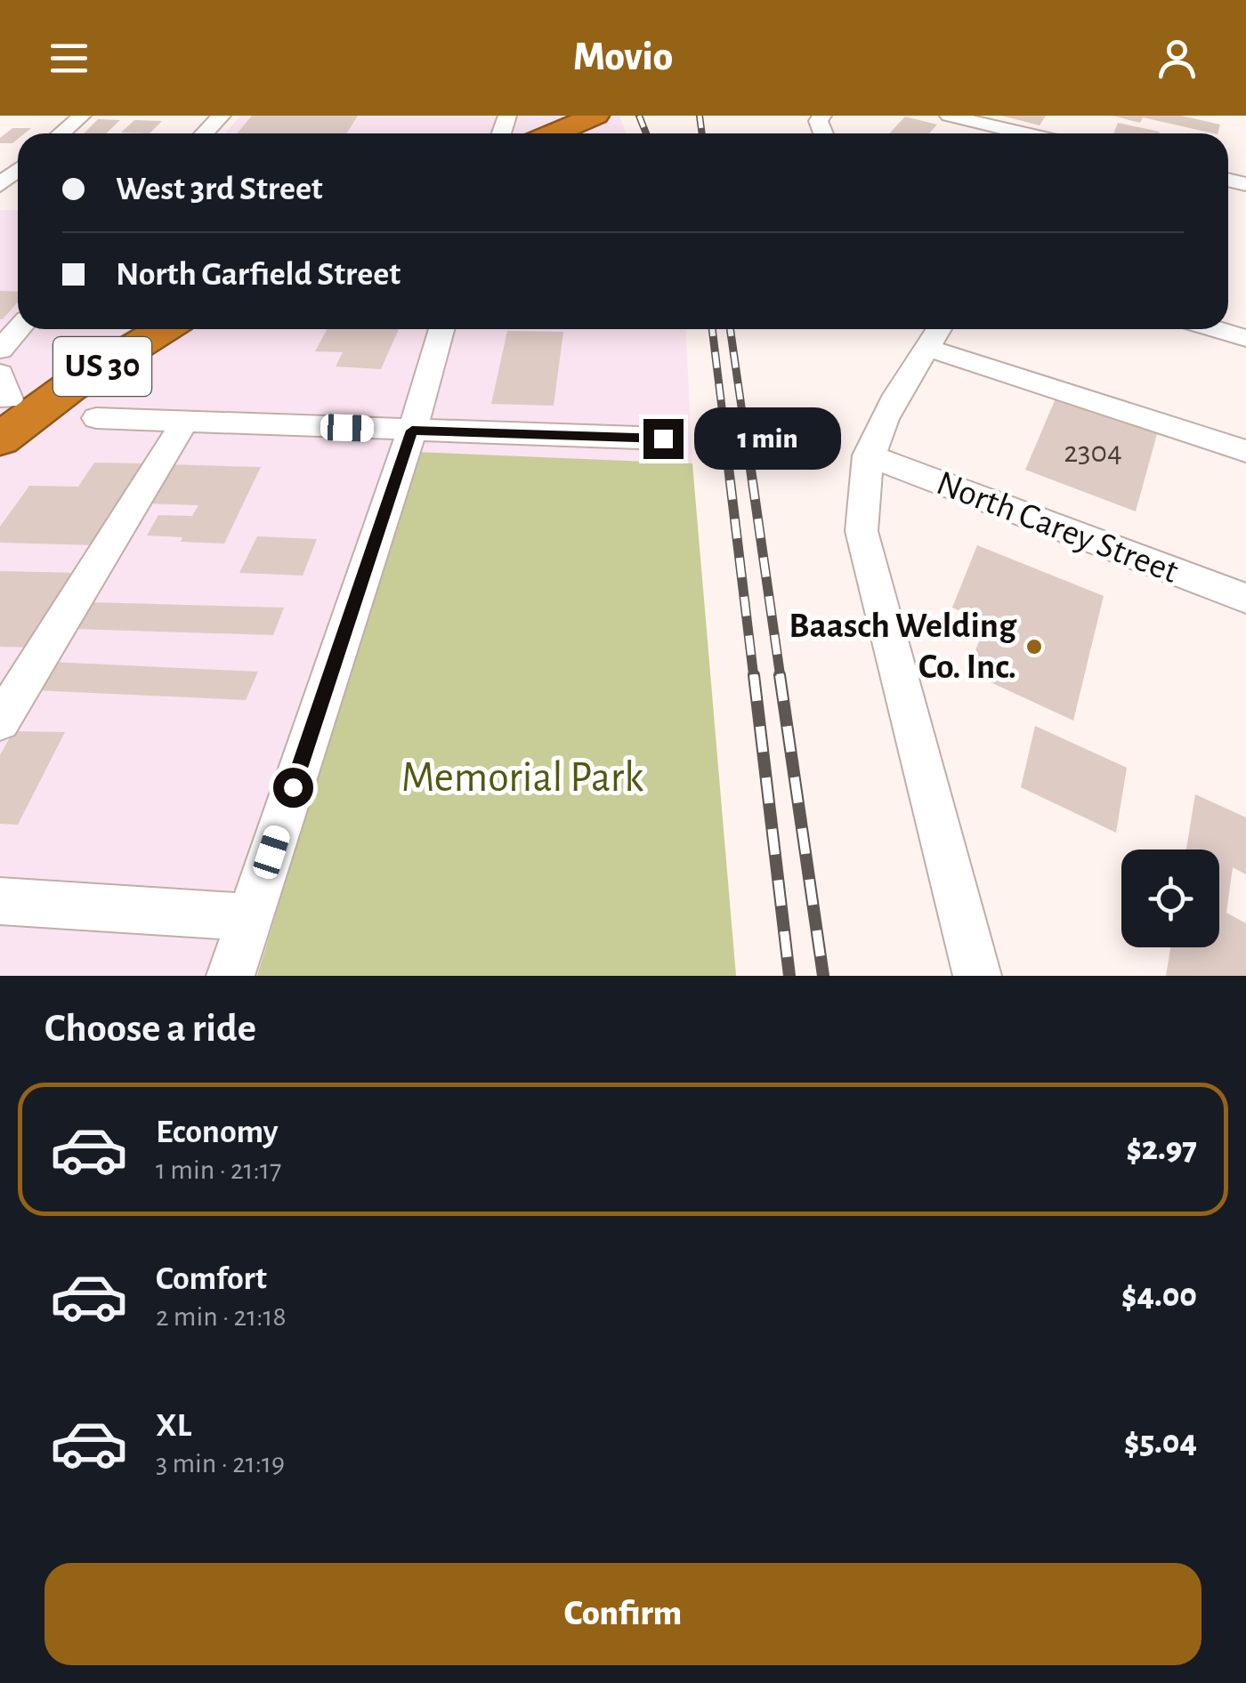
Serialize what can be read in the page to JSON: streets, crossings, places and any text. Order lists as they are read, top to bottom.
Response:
{
  "streets": {
    "highway": ["US 30"],
    "street": ["North Carey Street"]
  },
  "parks": ["Memorial Park"],
  "places": ["Baasch Welding Co. Inc."],
  "house_numbers": ["2304"],
  "page": {
    "header": "Movio",
    "banner": ["West 3rd Street", "North Garfield Street"],
    "bubble": "1 min",
    "heading": "Choose a ride",
    "list": [
      {
        "name": "Economy",
        "note": "1 min · 21:17",
        "value": "$2.97"
      },
      {
        "name": "Comfort",
        "note": "2 min · 21:18",
        "value": "$4.00"
      },
      {
        "name": "XL",
        "note": "3 min · 21:19",
        "value": "$5.04"
      }
    ],
    "buttons": "Confirm"
  }
}
